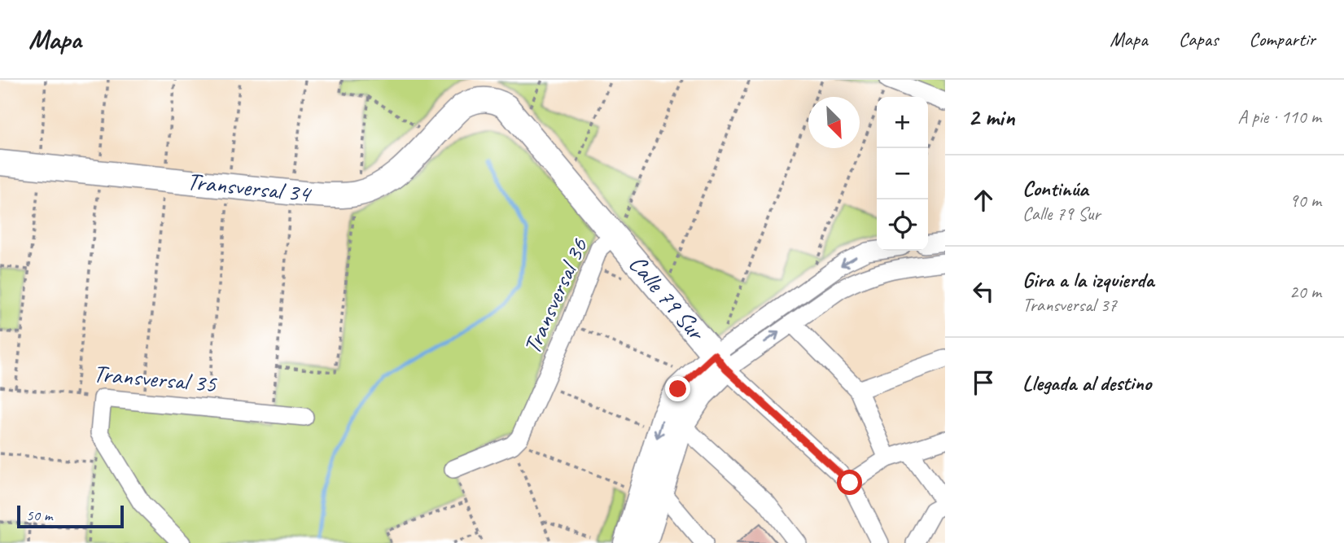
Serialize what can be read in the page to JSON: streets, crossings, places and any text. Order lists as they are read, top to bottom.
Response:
{
  "streets": {
    "street": [
      "Transversal 34",
      "Transversal 36",
      "Calle 79 Sur",
      "Transversal 35"
    ]
  },
  "crossings": [
    ["Transversal 34", "Calle 79 Sur"],
    ["Transversal 36", "Calle 79 Sur"]
  ],
  "scale_bar": "50 m",
  "north": "bottom right",
  "page": {
    "header": "Mapa",
    "nav": ["Mapa", "Capas", "Compartir"],
    "heading": ["2 min", "A pie · 110 m"],
    "map_buttons": ["+", "−"],
    "list": [
      ["Continúa", "Calle 79 Sur", "90 m"],
      ["Gira a la izquierda", "Transversal 37", "20 m"],
      "Llegada al destino"
    ],
    "scale": "50 m"
  }
}
